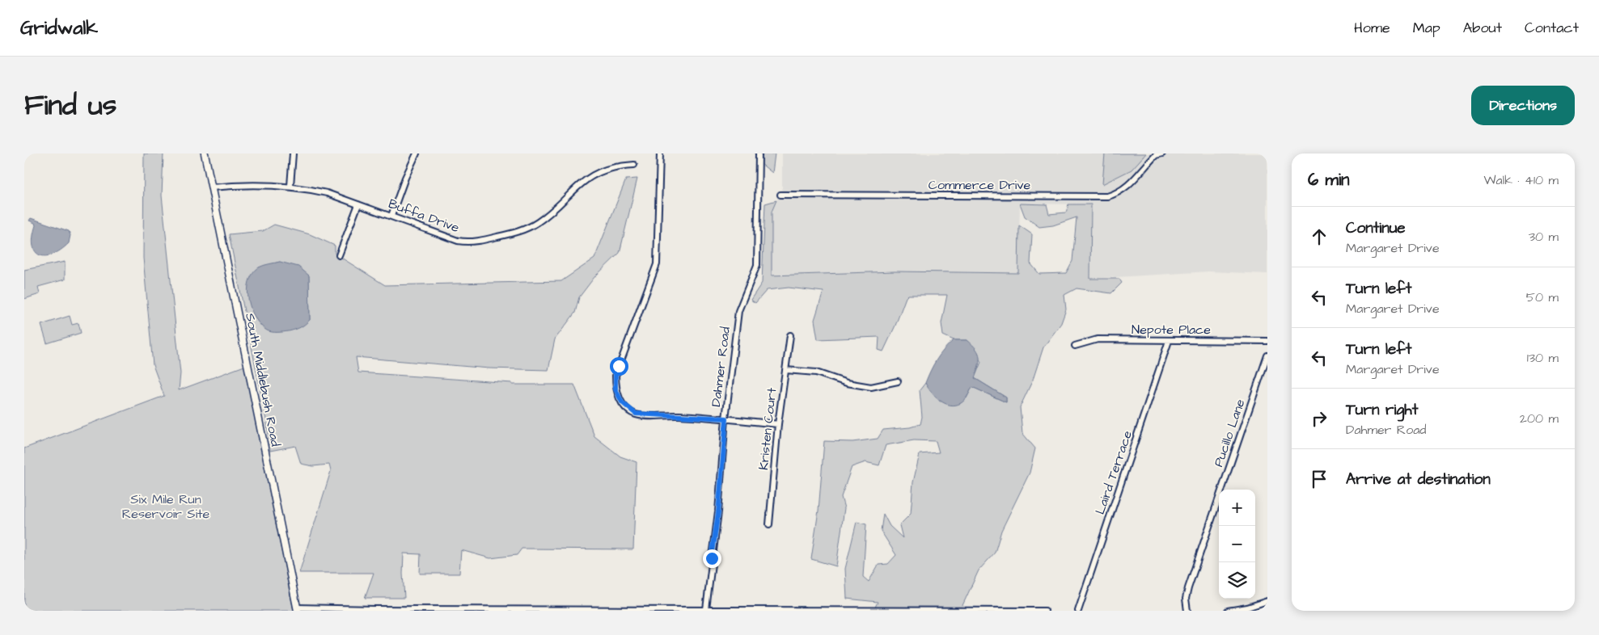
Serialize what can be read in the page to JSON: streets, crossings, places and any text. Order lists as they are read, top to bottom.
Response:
{
  "streets": {
    "street": [
      "Commerce Drive",
      "Buffa Drive",
      "Nepote Place",
      "Dahmer Road",
      "South Middlebush Road",
      "Kristen Court",
      "Pucillo Lane",
      "Laird Terrace"
    ]
  },
  "crossings": [
    ["Buffa Drive", "South Middlebush Road"],
    ["Nepote Place", "Laird Terrace"]
  ],
  "parks": ["Six Mile Run Reservoir Site"],
  "page": {
    "header": "Gridwalk",
    "nav": [
      "Home",
      "Map",
      "About",
      "Contact"
    ],
    "title": "Find us",
    "buttons": "Directions",
    "heading": ["6 min", "Walk · 410 m"],
    "list": [
      ["Continue", "Margaret Drive", "30 m"],
      ["Turn left", "Margaret Drive", "50 m"],
      ["Turn left", "Margaret Drive", "130 m"],
      ["Turn right", "Dahmer Road", "200 m"],
      "Arrive at destination"
    ],
    "map_buttons": ["+", "−"]
  }
}
